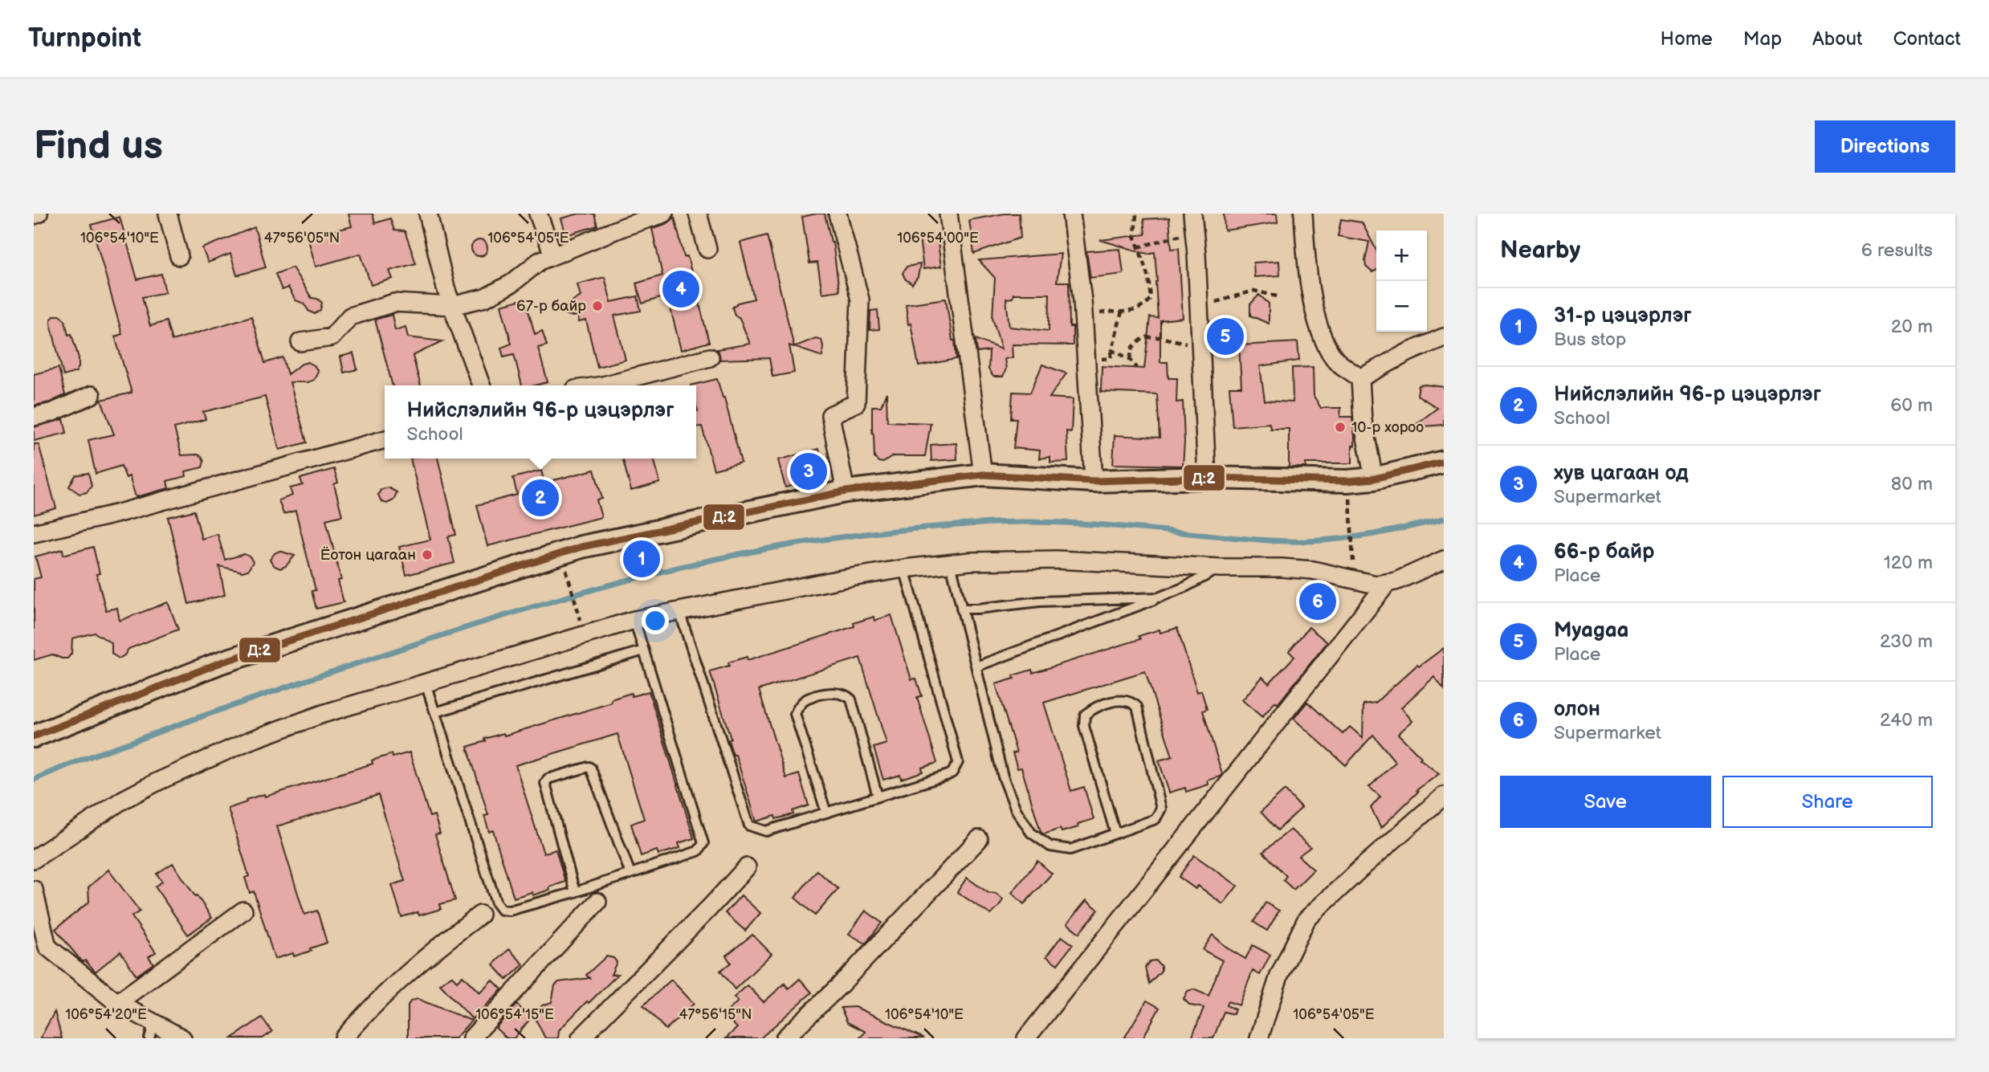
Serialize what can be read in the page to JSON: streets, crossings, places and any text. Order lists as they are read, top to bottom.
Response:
{
  "places": ["67-р байр", "10-р хороо", "Ёотон цагаан"],
  "lines": ["transit line Д:2"],
  "page": {
    "header": "Turnpoint",
    "nav": [
      "Home",
      "Map",
      "About",
      "Contact"
    ],
    "buttons": [
      "Directions",
      ["Save", "Share"]
    ],
    "title": "Find us",
    "heading": ["Nearby", "6 results"],
    "map_buttons": ["+", "−"],
    "pins": [
      "4",
      "5",
      "3",
      "2",
      "1",
      "6"
    ],
    "list": [
      {
        "mark": "1",
        "name": "31-р цэцэрлэг",
        "note": "Bus stop",
        "value": "20 m"
      },
      {
        "mark": "2",
        "name": "Нийслэлийн 96-р цэцэрлэг",
        "note": "School",
        "value": "60 m"
      },
      {
        "mark": "3",
        "name": "хув цагаан од",
        "note": "Supermarket",
        "value": "80 m"
      },
      {
        "mark": "4",
        "name": "66-р байр",
        "note": "Place",
        "value": "120 m"
      },
      {
        "mark": "5",
        "name": "Myagaa",
        "note": "Place",
        "value": "230 m"
      },
      {
        "mark": "6",
        "name": "олон",
        "note": "Supermarket",
        "value": "240 m"
      }
    ],
    "popup": ["Нийслэлийн 96-р цэцэрлэг", "School"]
  },
  "coordinates": [
    "106°54'10\"E",
    "47°56'05\"N",
    "106°54'05\"E",
    "106°54'00\"E",
    "106°54'20\"E",
    "47°56'15\"N",
    "106°54'15\"E"
  ]
}
